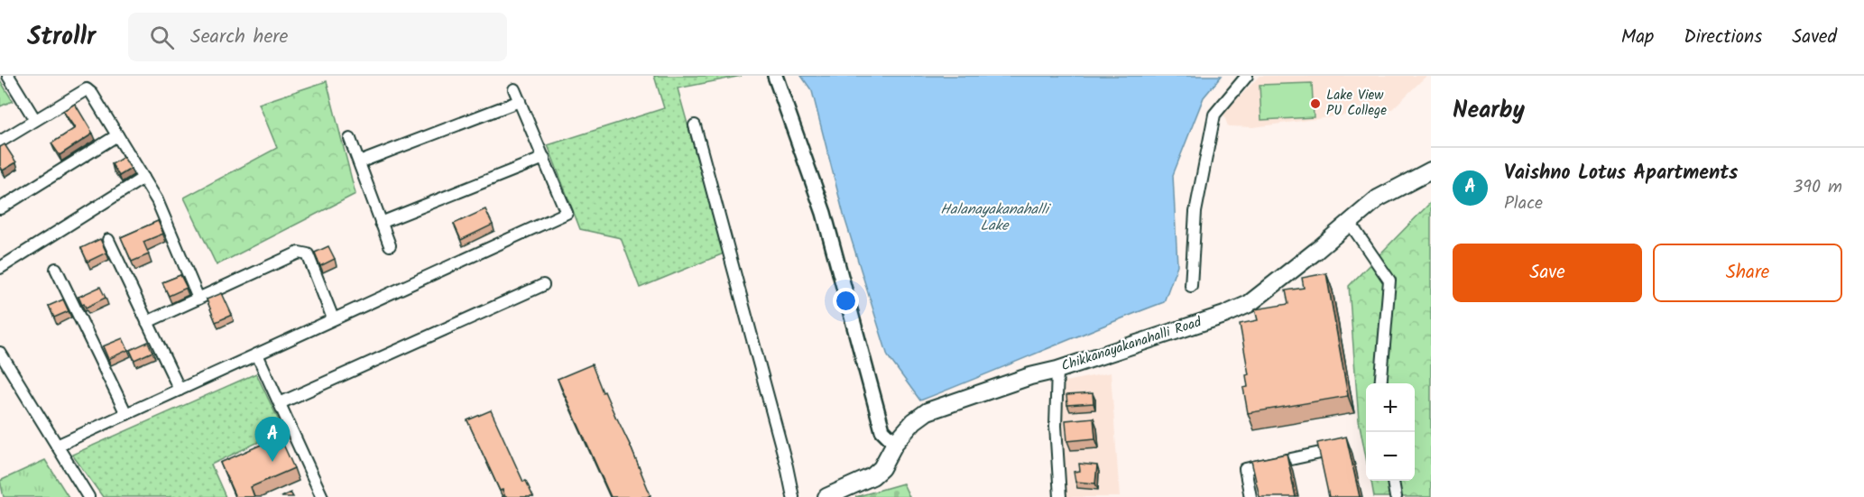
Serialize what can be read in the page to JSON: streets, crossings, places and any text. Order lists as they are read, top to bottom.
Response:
{
  "streets": {
    "main road": ["Chikkanayakanahalli Road"]
  },
  "water": ["Halanayakanahalli Lake"],
  "places": ["Lake View PU College"],
  "page": {
    "header": "Strollr",
    "search": "Search here",
    "nav": ["Map", "Directions", "Saved"],
    "heading": "Nearby",
    "list": [
      {
        "mark": "A",
        "name": "Vaishno Lotus Apartments",
        "note": "Place",
        "value": "390 m"
      }
    ],
    "buttons": ["Save", "Share"],
    "map_buttons": ["+", "−"],
    "pins": "A"
  }
}
